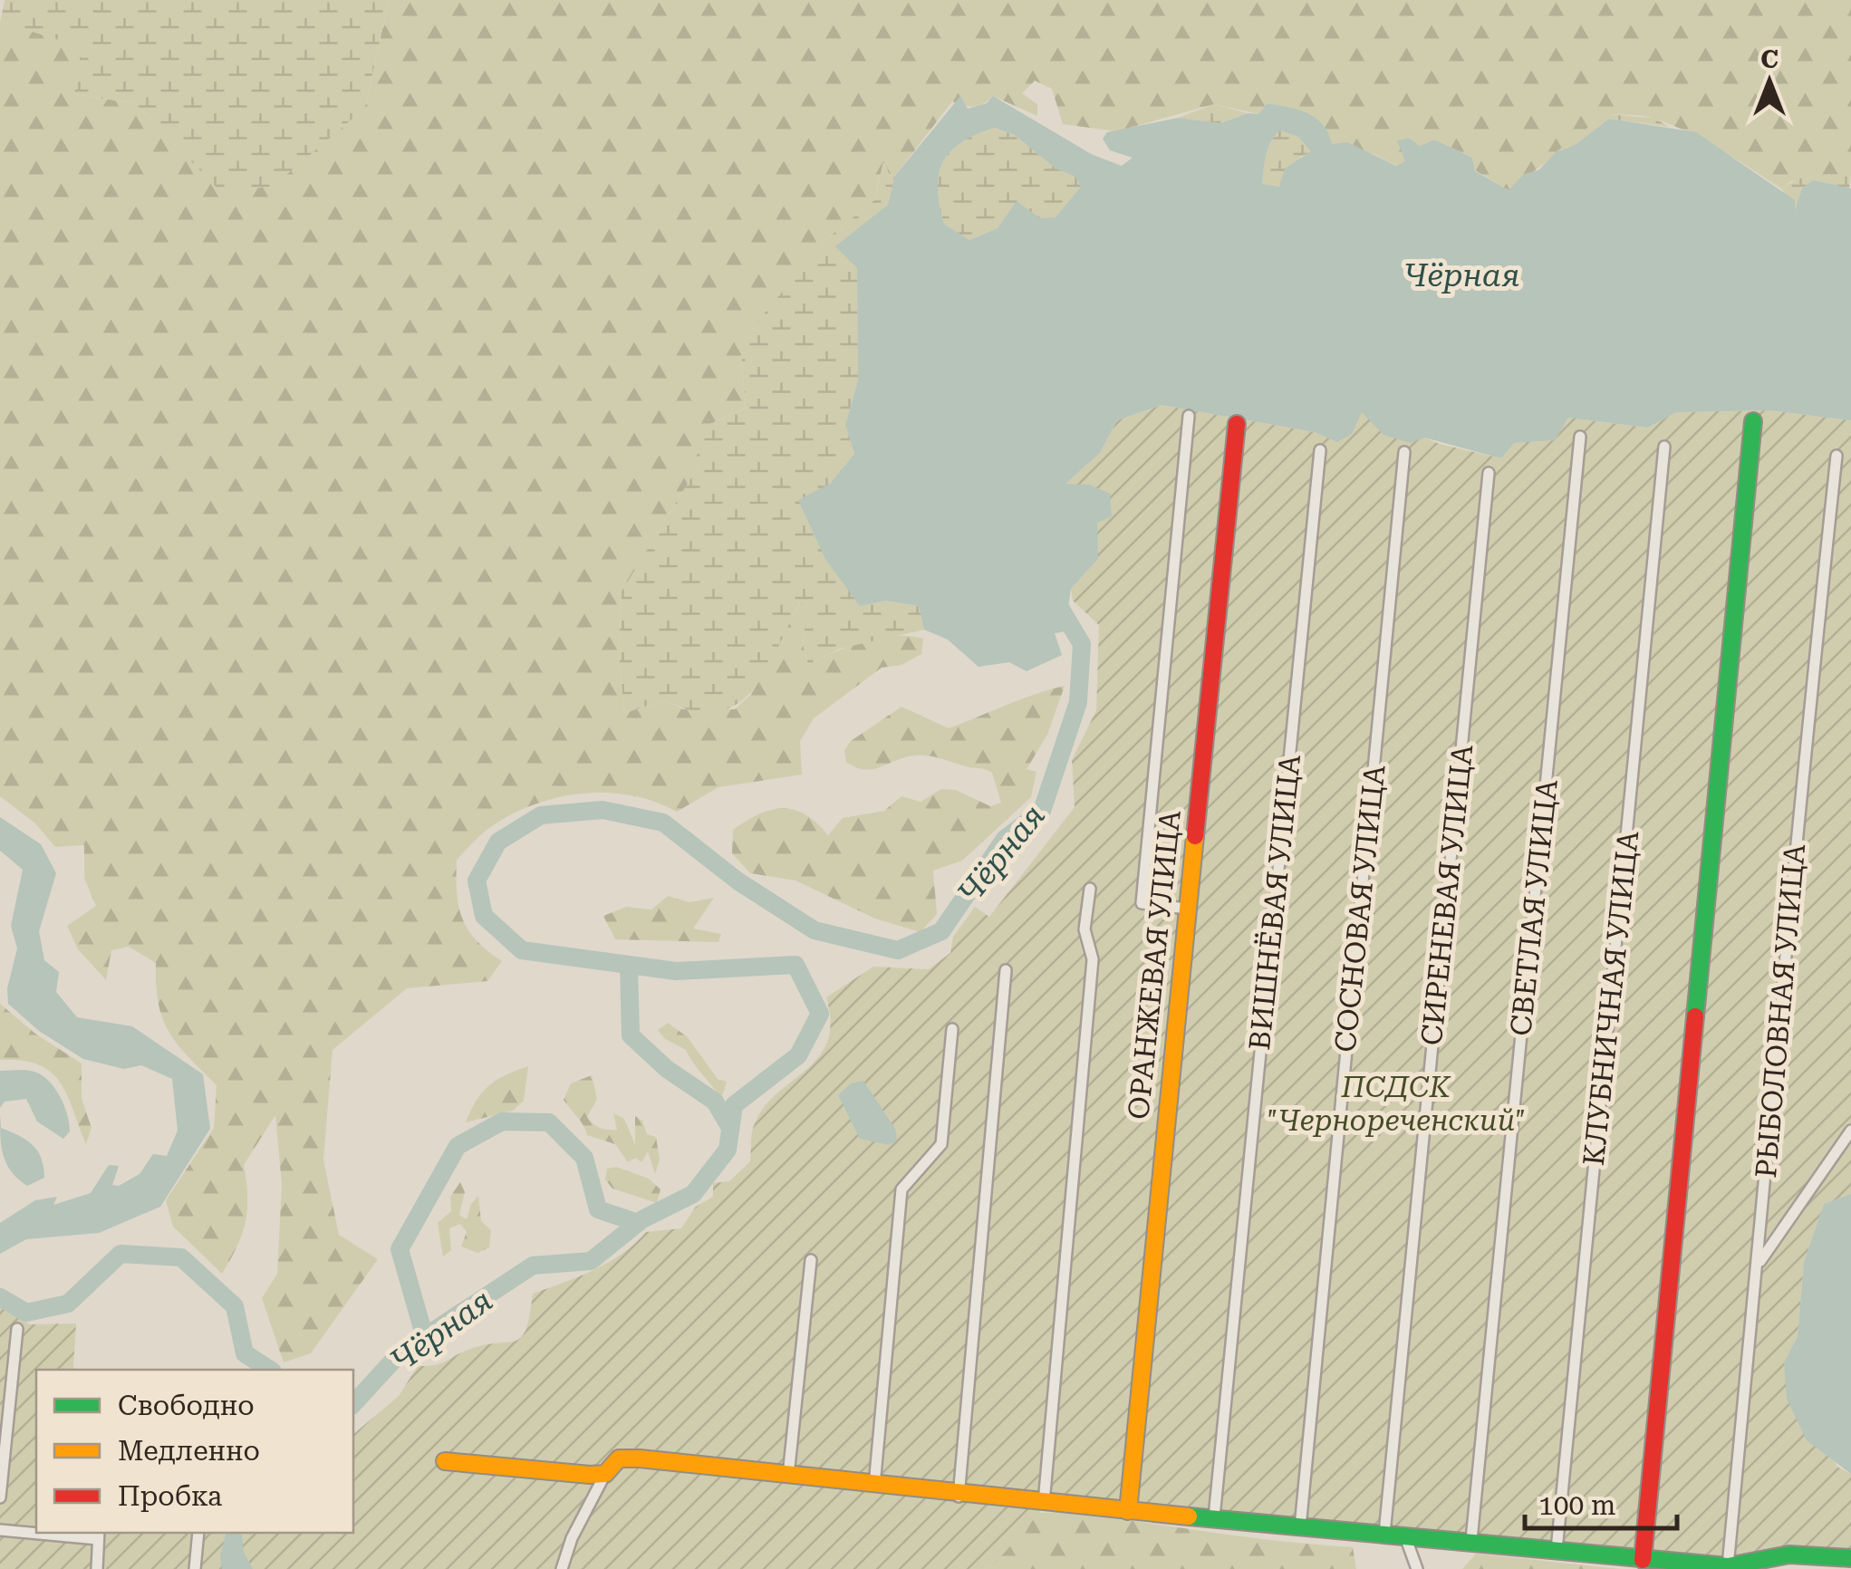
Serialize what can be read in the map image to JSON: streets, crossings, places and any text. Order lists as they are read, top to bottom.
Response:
{
  "streets": {
    "street": [
      "СИРЕНЕВАЯ УЛИЦА",
      "ВИШНЁВАЯ УЛИЦА",
      "СВЕТЛАЯ УЛИЦА",
      "СОСНОВАЯ УЛИЦА",
      "ОРАНЖЕВАЯ УЛИЦА",
      "КЛУБНИЧНАЯ УЛИЦА",
      "РЫБОЛОВНАЯ УЛИЦА"
    ]
  },
  "water": ["Чёрная"],
  "parks": ["ПСДСК \"Чернореченский\""],
  "legend": ["Свободно", "Медленно", "Пробка"],
  "scale_bar": "100 m",
  "north": "top"
}
